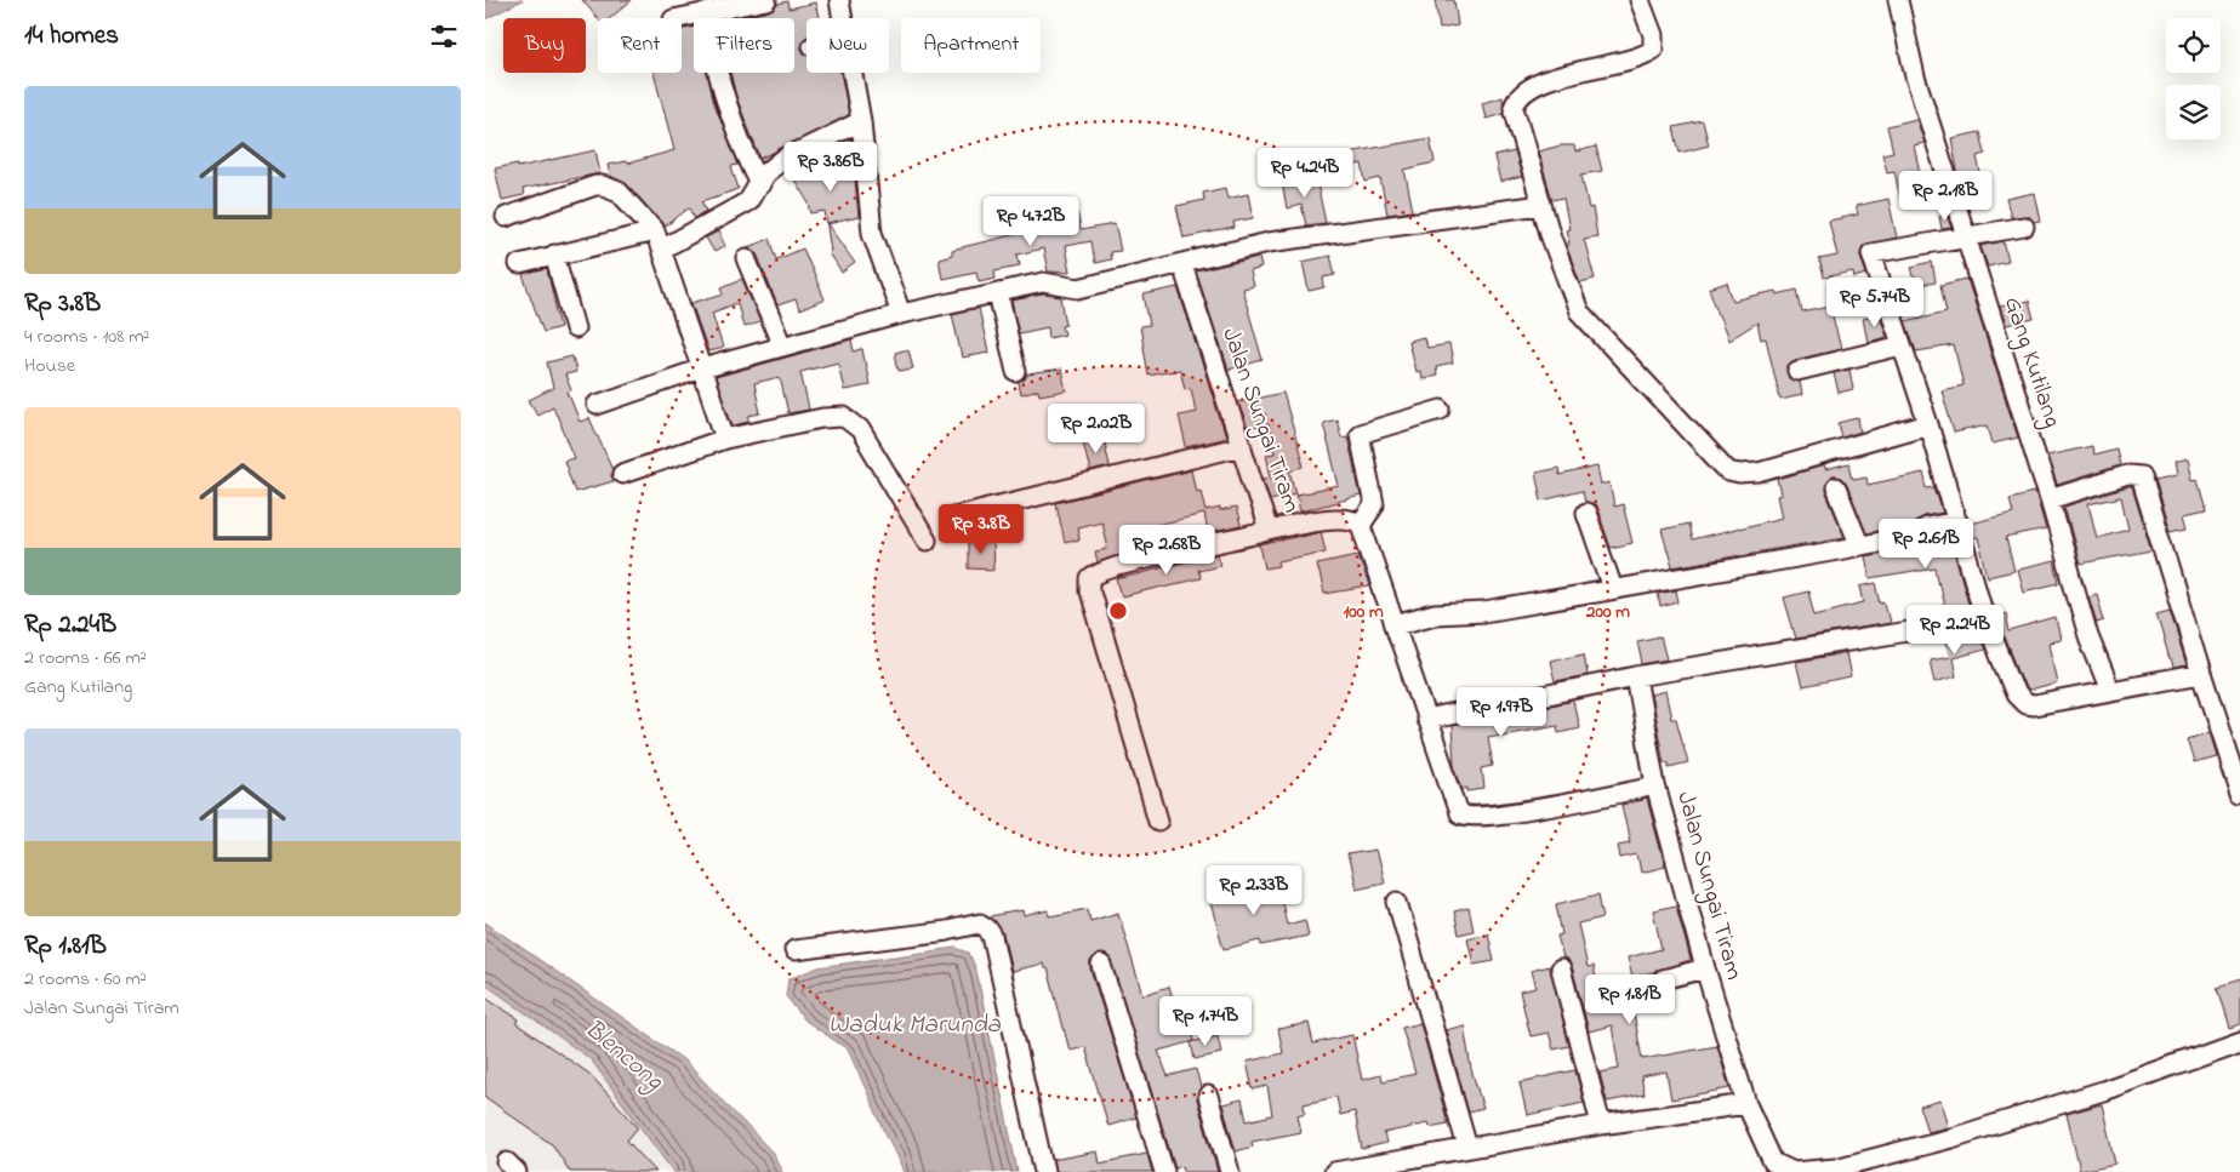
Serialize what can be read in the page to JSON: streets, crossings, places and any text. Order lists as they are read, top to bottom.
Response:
{
  "streets": {
    "street": ["Gang Kutilang", "Jalan Sungai Tiram"]
  },
  "water": ["Waduk Marunda", "Blencong"],
  "page": {
    "heading": "14 homes",
    "chip": [
      "Buy",
      "Rent",
      "Filters",
      "New",
      "Apartment"
    ],
    "list": [
      {
        "name": "Rp 3.8B",
        "note": "4 rooms · 108 m² · House"
      },
      {
        "name": "Rp 2.24B",
        "note": "2 rooms · 66 m² · Gang Kutilang"
      },
      {
        "name": "Rp 1.81B",
        "note": "2 rooms · 60 m² · Jalan Sungai Tiram"
      }
    ],
    "price": [
      "Rp 3.86B",
      "Rp 4.24B",
      "Rp 2.18B",
      "Rp 4.72B",
      "Rp 5.74B",
      "Rp 2.02B",
      "Rp 3.8B",
      "Rp 2.61B",
      "Rp 2.68B",
      "Rp 2.24B",
      "Rp 1.97B",
      "Rp 2.33B",
      "Rp 1.81B",
      "Rp 1.74B"
    ]
  },
  "rings": ["100 m", "200 m"]
}
